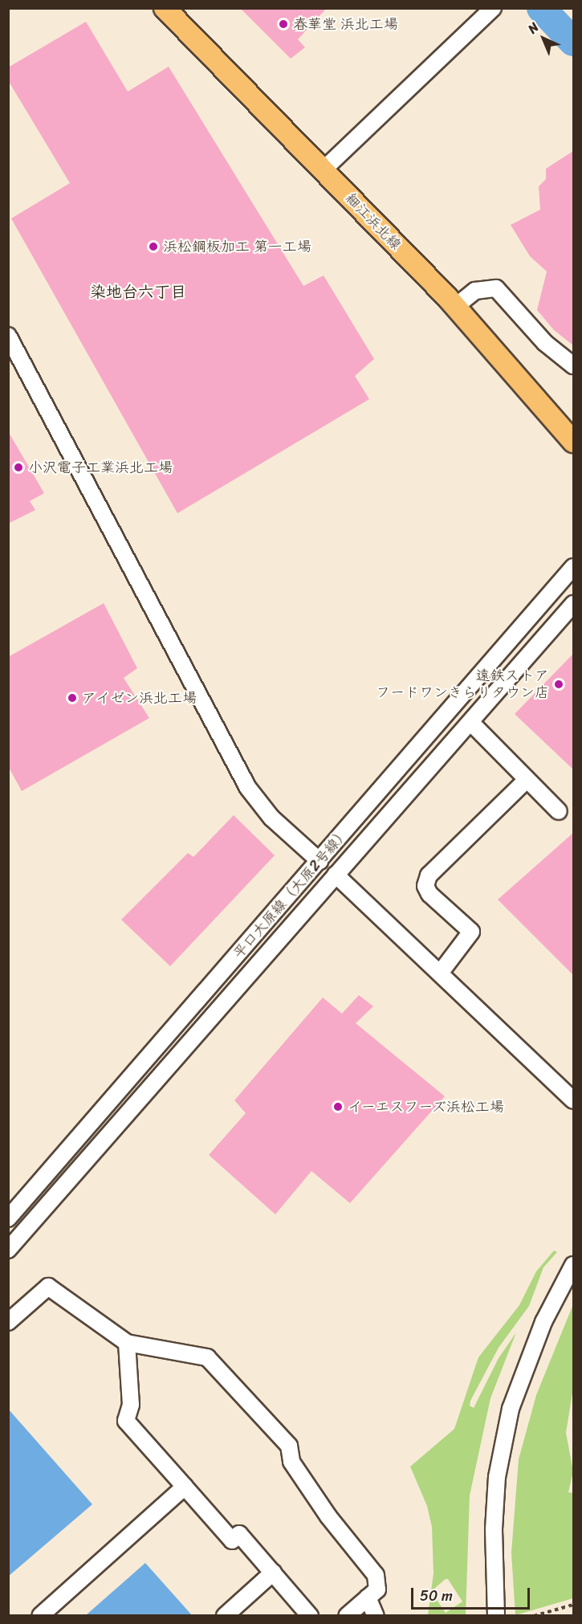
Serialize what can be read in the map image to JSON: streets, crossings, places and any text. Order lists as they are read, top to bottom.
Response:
{
  "streets": {
    "main road": ["細江浜北線"],
    "street": ["平口大原線（大原2号線）"]
  },
  "districts": ["染地台六丁目"],
  "places": [
    "春華堂 浜北工場",
    "浜松鋼板加工 第一工場",
    "小沢電子工業浜北工場",
    "遠鉄ストア フードワンきらりタウン店",
    "アイゼン浜北工場",
    "イーエスフーズ浜松工場"
  ],
  "scale_bar": "50 m",
  "north": "top left"
}
